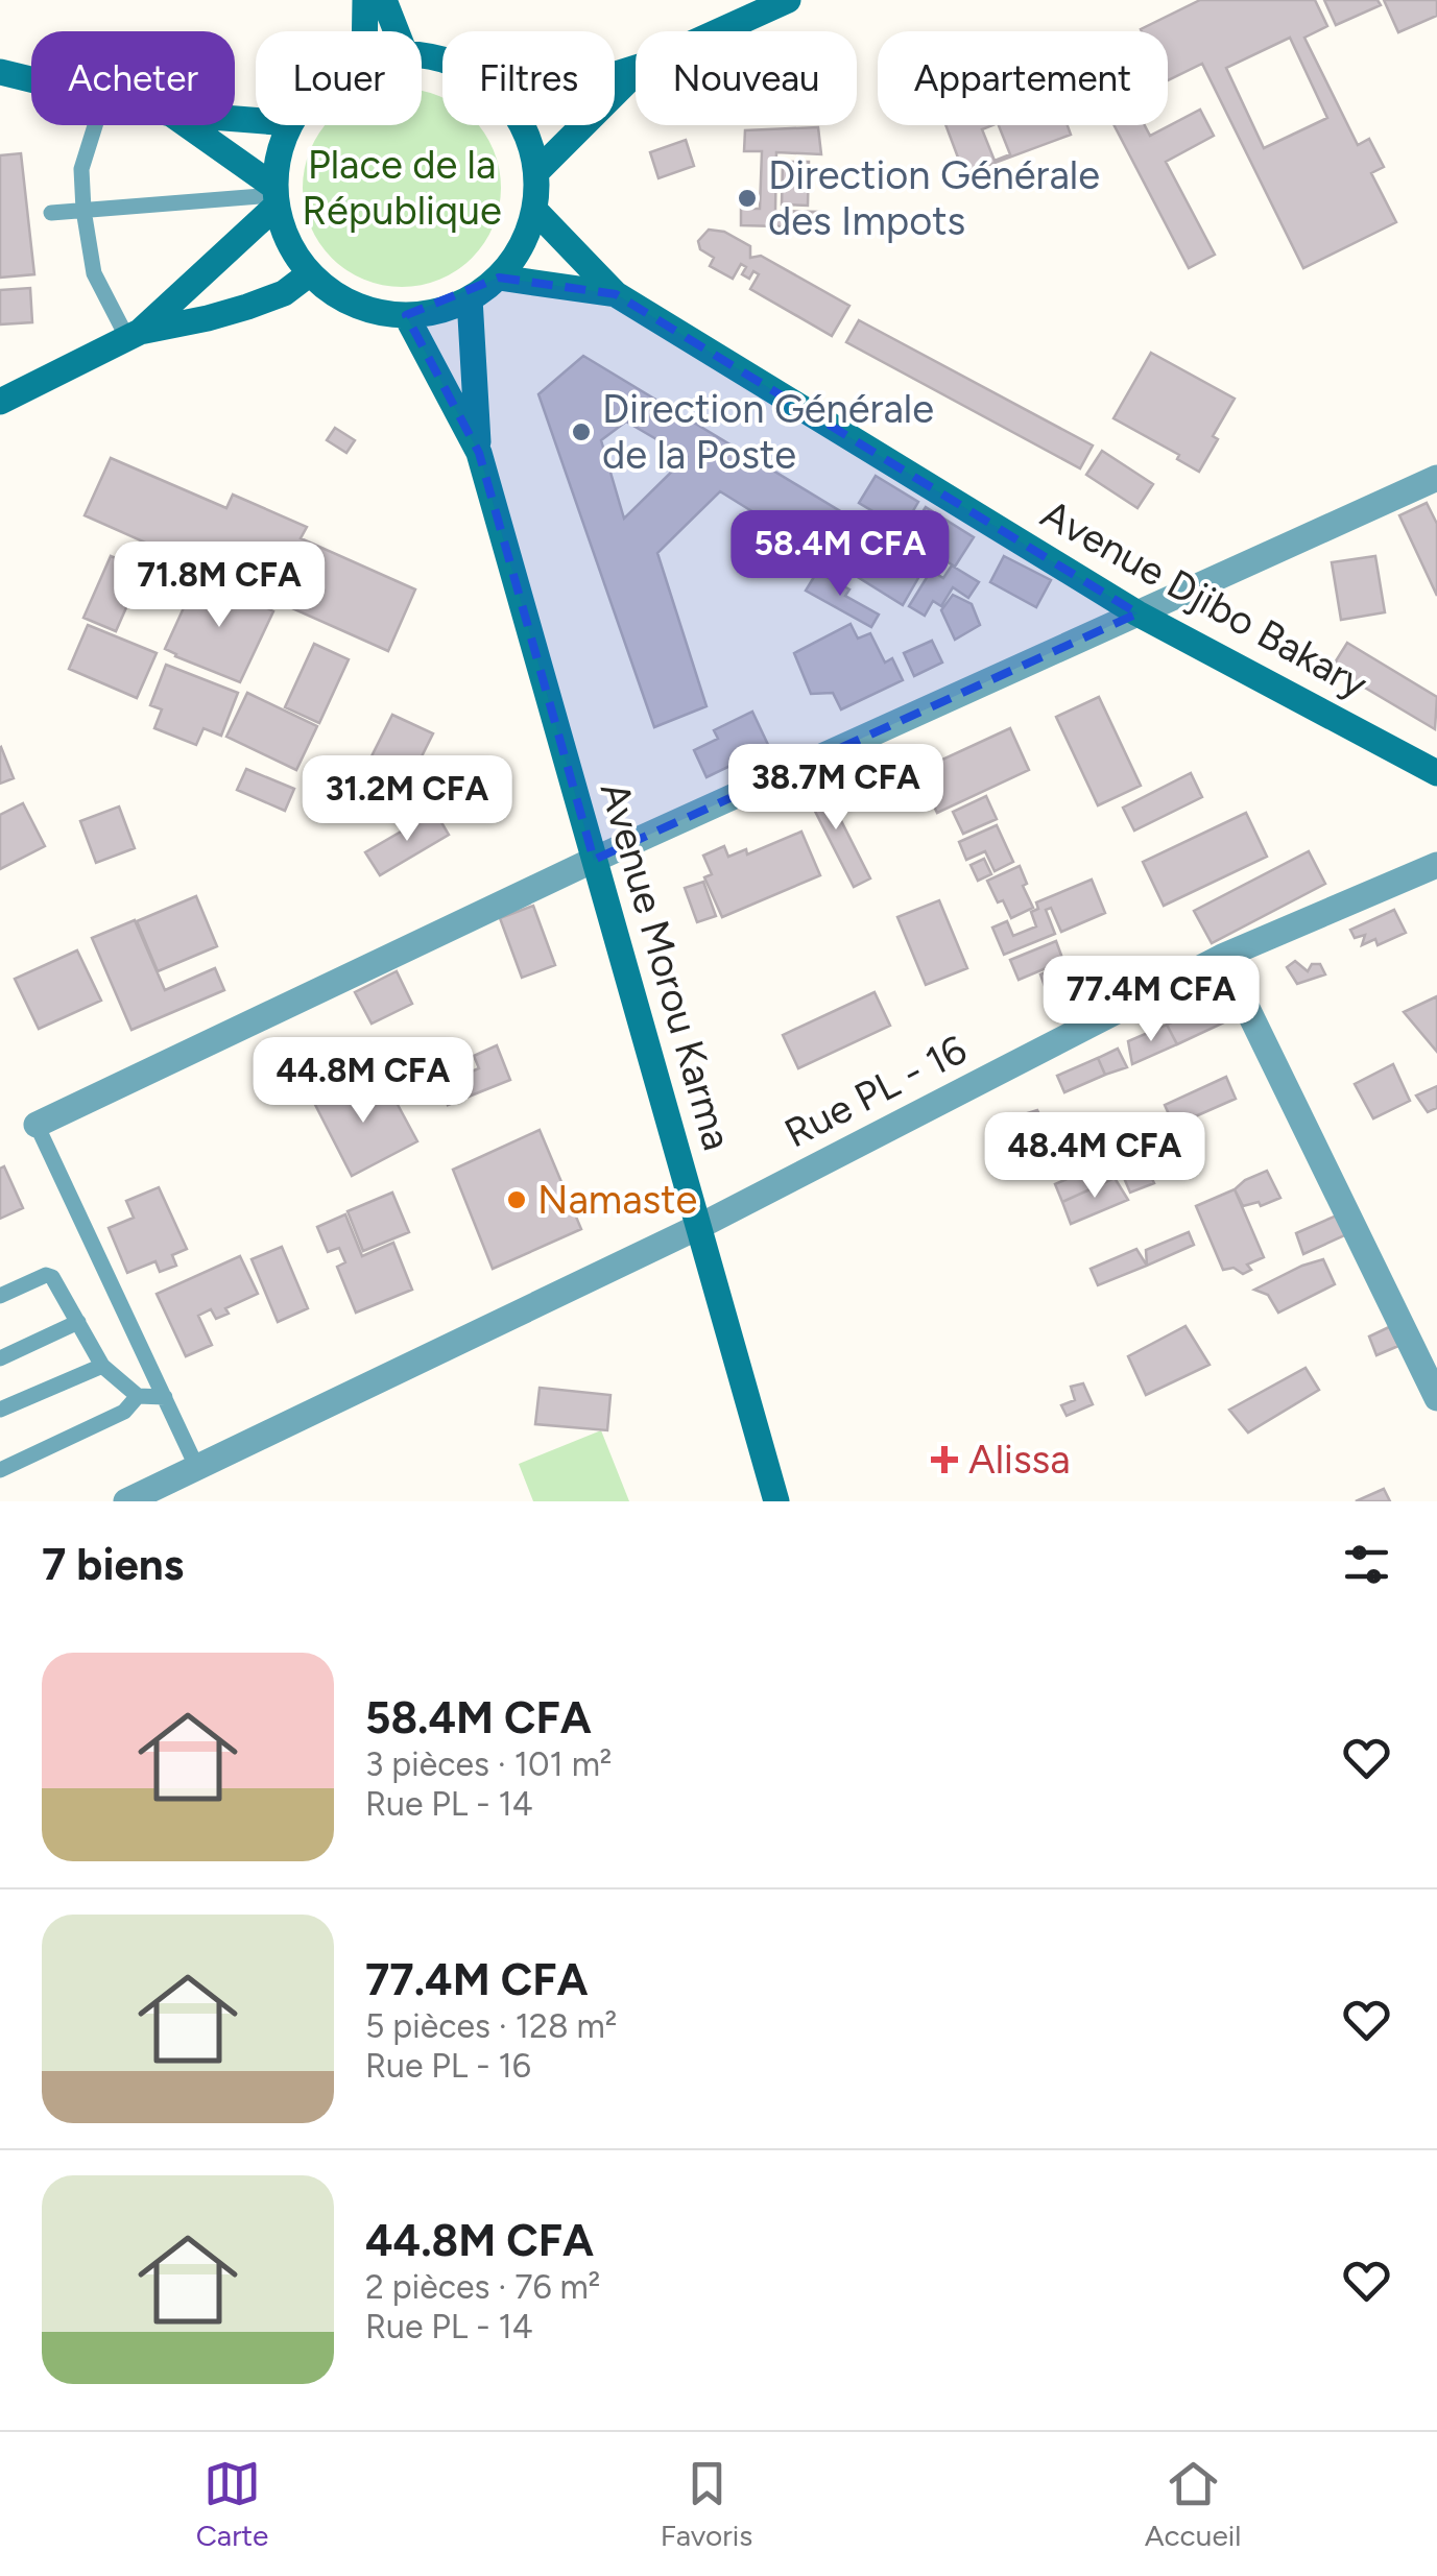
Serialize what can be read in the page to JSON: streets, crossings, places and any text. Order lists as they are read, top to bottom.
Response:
{
  "streets": {
    "street": ["Avenue Djibo Bakary", "Avenue Morou Karma", "Rue PL - 16"]
  },
  "crossings": [
    ["Avenue Morou Karma", "Rue PL - 16"]
  ],
  "parks": ["Place de la République"],
  "places": {
    "other": ["Direction Générale des Impots", "Direction Générale de la Poste", "Namaste"],
    "health": ["Alissa"]
  },
  "page": {
    "chip": [
      "Acheter",
      "Louer",
      "Filtres",
      "Nouveau",
      "Appartement"
    ],
    "price": [
      "58.4M CFA",
      "71.8M CFA",
      "38.7M CFA",
      "31.2M CFA",
      "77.4M CFA",
      "44.8M CFA",
      "48.4M CFA"
    ],
    "heading": "7 biens",
    "list": [
      {
        "name": "58.4M CFA",
        "note": "3 pièces · 101 m² · Rue PL - 14"
      },
      {
        "name": "77.4M CFA",
        "note": "5 pièces · 128 m² · Rue PL - 16"
      },
      {
        "name": "44.8M CFA",
        "note": "2 pièces · 76 m² · Rue PL - 14"
      }
    ],
    "tabs": ["Carte", "Favoris", "Accueil"]
  }
}
